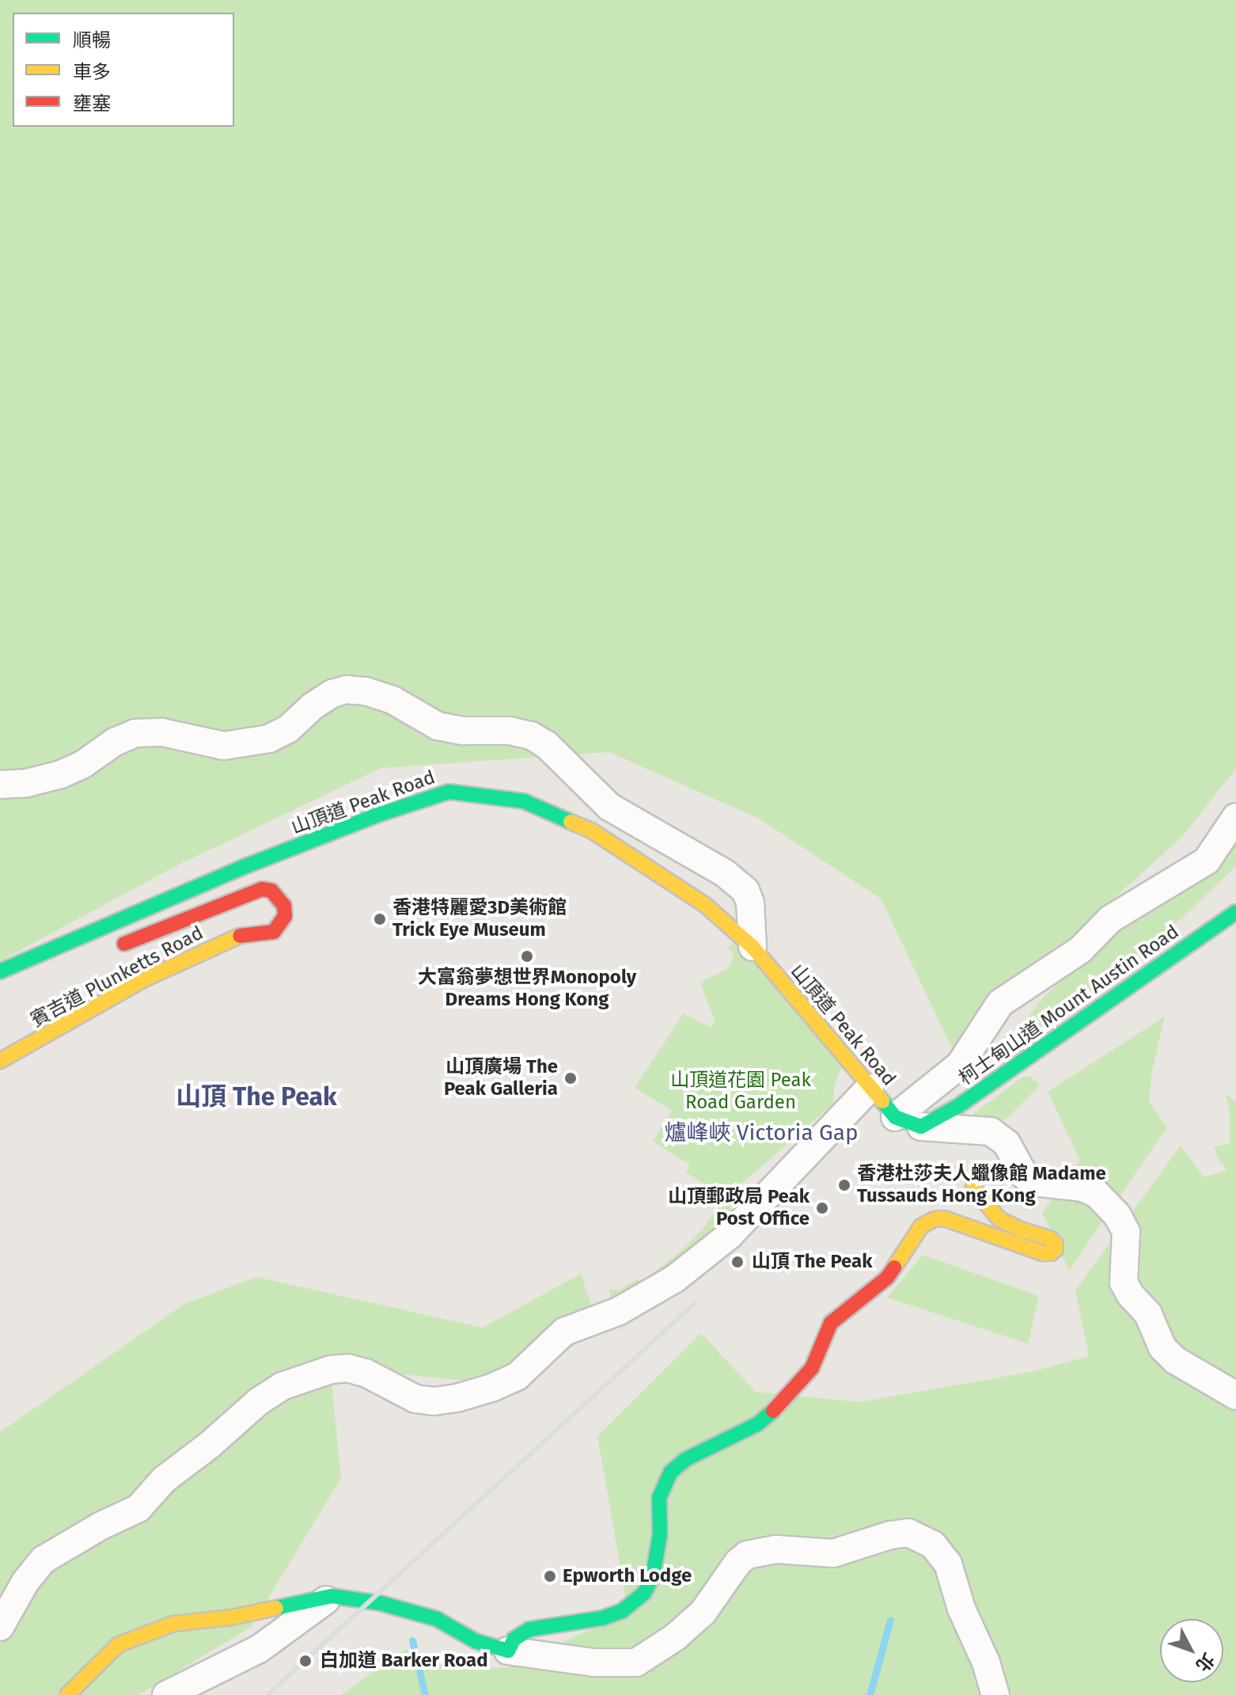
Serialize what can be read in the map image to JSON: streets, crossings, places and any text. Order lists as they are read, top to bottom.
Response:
{
  "streets": {
    "street": ["山頂道 Peak Road", "賓吉道 Plunketts Road", "柯士甸山道 Mount Austin Road"]
  },
  "crossings": [
    ["山頂道 Peak Road", "柯士甸山道 Mount Austin Road"]
  ],
  "districts": ["山頂 The Peak", "爐峰峽 Victoria Gap"],
  "parks": ["山頂道花園 Peak Road Garden"],
  "places": [
    "香港特麗愛3D美術館 Trick Eye Museum",
    "大富翁夢想世界Monopoly Dreams Hong Kong",
    "山頂廣場 The Peak Galleria",
    "香港杜莎夫人蠟像館 Madame Tussauds Hong Kong",
    "山頂郵政局 Peak Post Office",
    "山頂 The Peak",
    "Epworth Lodge",
    "白加道 Barker Road"
  ],
  "legend": ["順暢", "車多", "壅塞"],
  "north": "bottom right"
}
